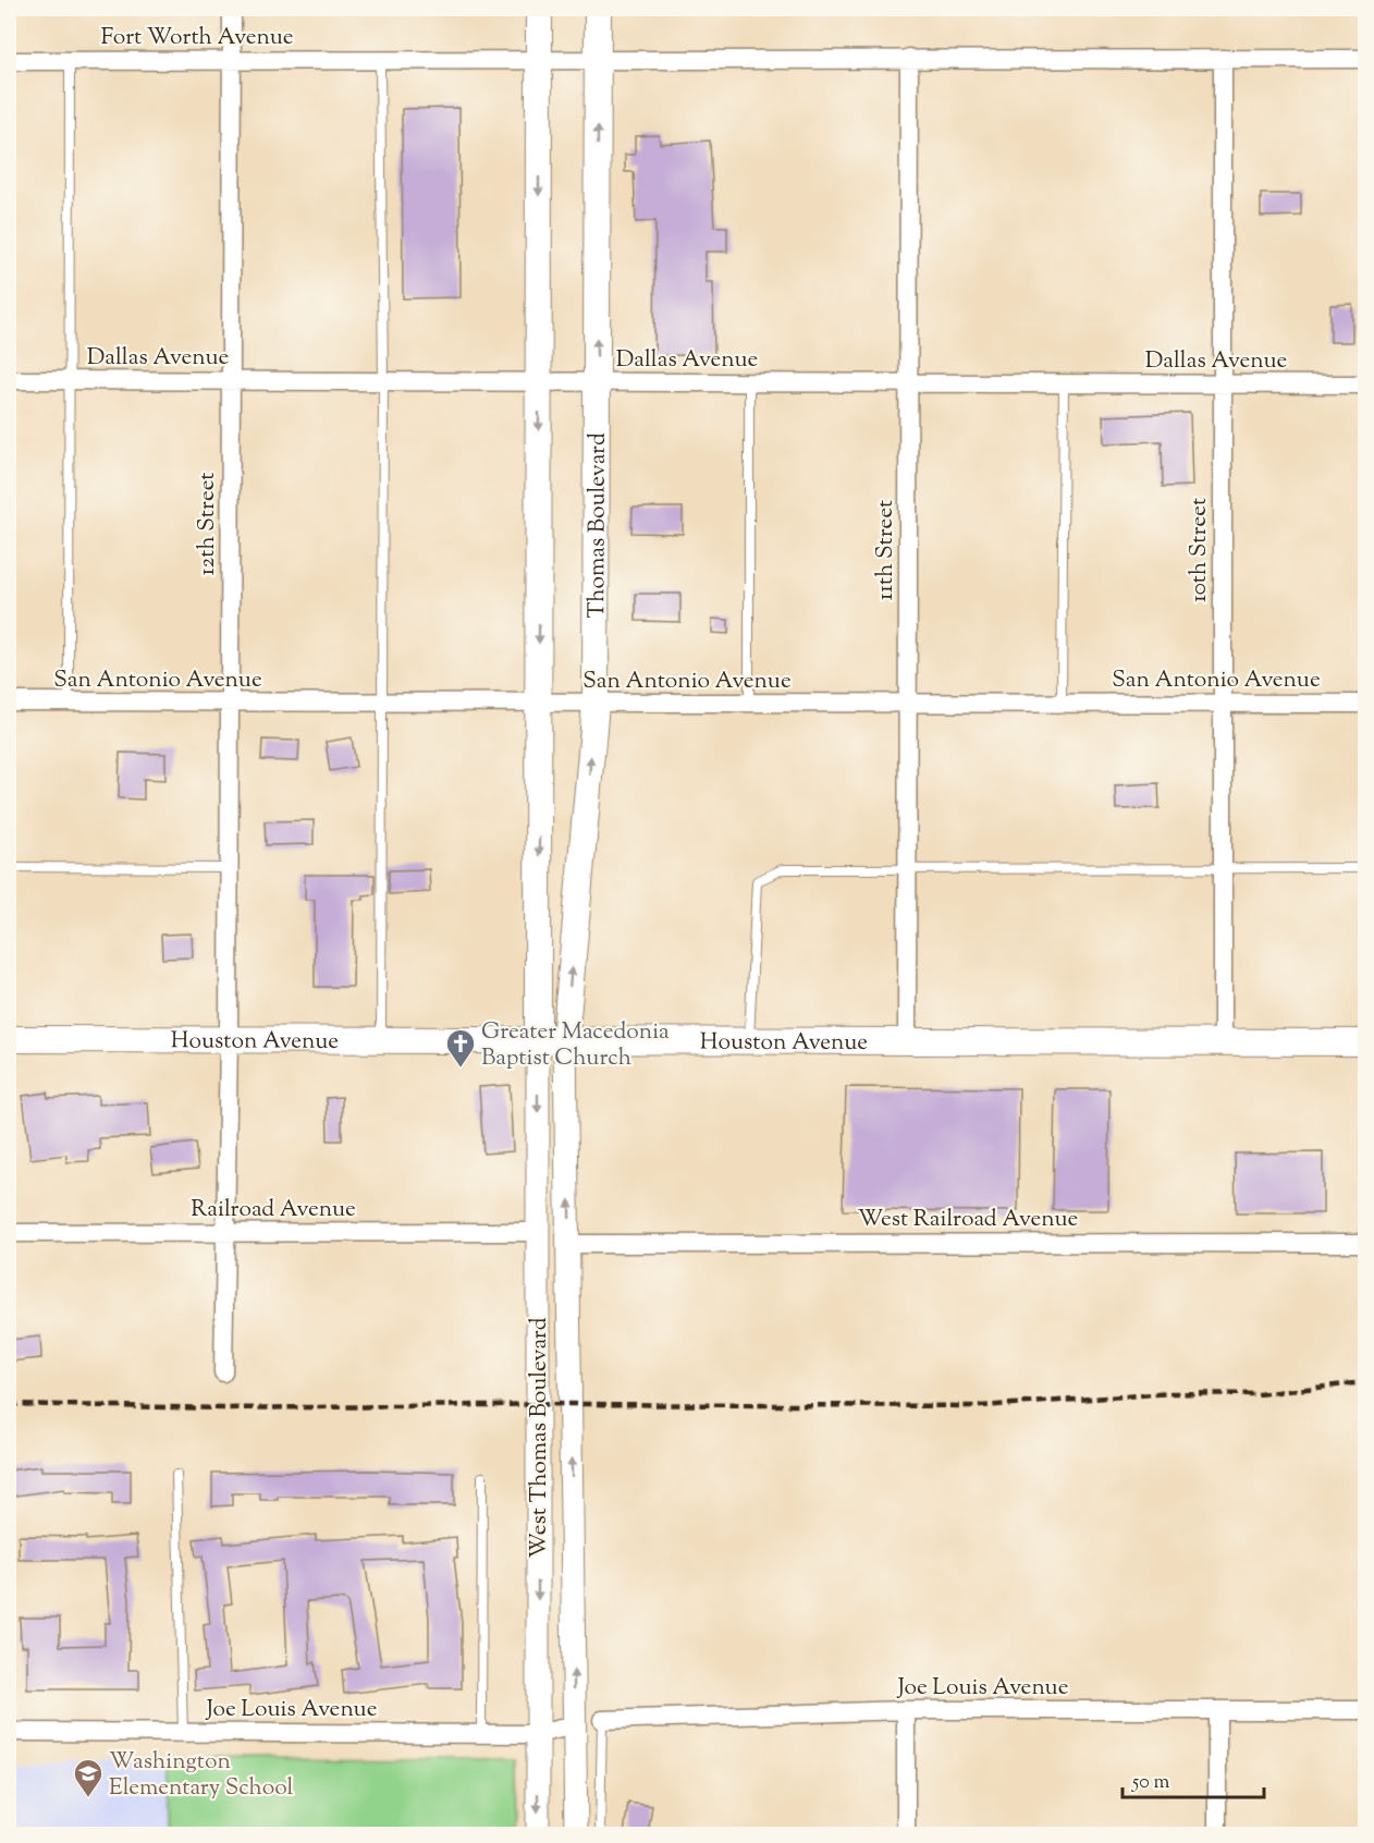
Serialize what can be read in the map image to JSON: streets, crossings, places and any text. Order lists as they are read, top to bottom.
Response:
{
  "streets": {
    "main road": ["Thomas Boulevard", "Houston Avenue"],
    "street": [
      "Fort Worth Avenue",
      "Dallas Avenue",
      "12th Street",
      "11th Street",
      "10th Street",
      "San Antonio Avenue",
      "Railroad Avenue",
      "West Railroad Avenue",
      "West Thomas Boulevard",
      "Joe Louis Avenue"
    ]
  },
  "crossings": [
    ["Fort Worth Avenue", "12th Street"],
    ["Fort Worth Avenue", "Thomas Boulevard"],
    ["Fort Worth Avenue", "11th Street"],
    ["Fort Worth Avenue", "10th Street"],
    ["Dallas Avenue", "12th Street"],
    ["Dallas Avenue", "Thomas Boulevard"],
    ["Dallas Avenue", "11th Street"],
    ["Dallas Avenue", "10th Street"],
    ["12th Street", "San Antonio Avenue"],
    ["12th Street", "Houston Avenue"],
    ["12th Street", "Railroad Avenue"],
    ["Thomas Boulevard", "San Antonio Avenue"],
    ["Thomas Boulevard", "Houston Avenue"],
    ["Thomas Boulevard", "West Thomas Boulevard"],
    ["11th Street", "San Antonio Avenue"],
    ["11th Street", "Houston Avenue"],
    ["10th Street", "San Antonio Avenue"],
    ["10th Street", "Houston Avenue"],
    ["Houston Avenue", "West Thomas Boulevard"],
    ["Railroad Avenue", "West Thomas Boulevard"],
    ["West Railroad Avenue", "West Thomas Boulevard"],
    ["West Thomas Boulevard", "Joe Louis Avenue"]
  ],
  "places": {
    "church": ["Greater Macedonia Baptist Church"],
    "school or university": ["Washington Elementary School"]
  },
  "scale_bar": "50 m"
}
